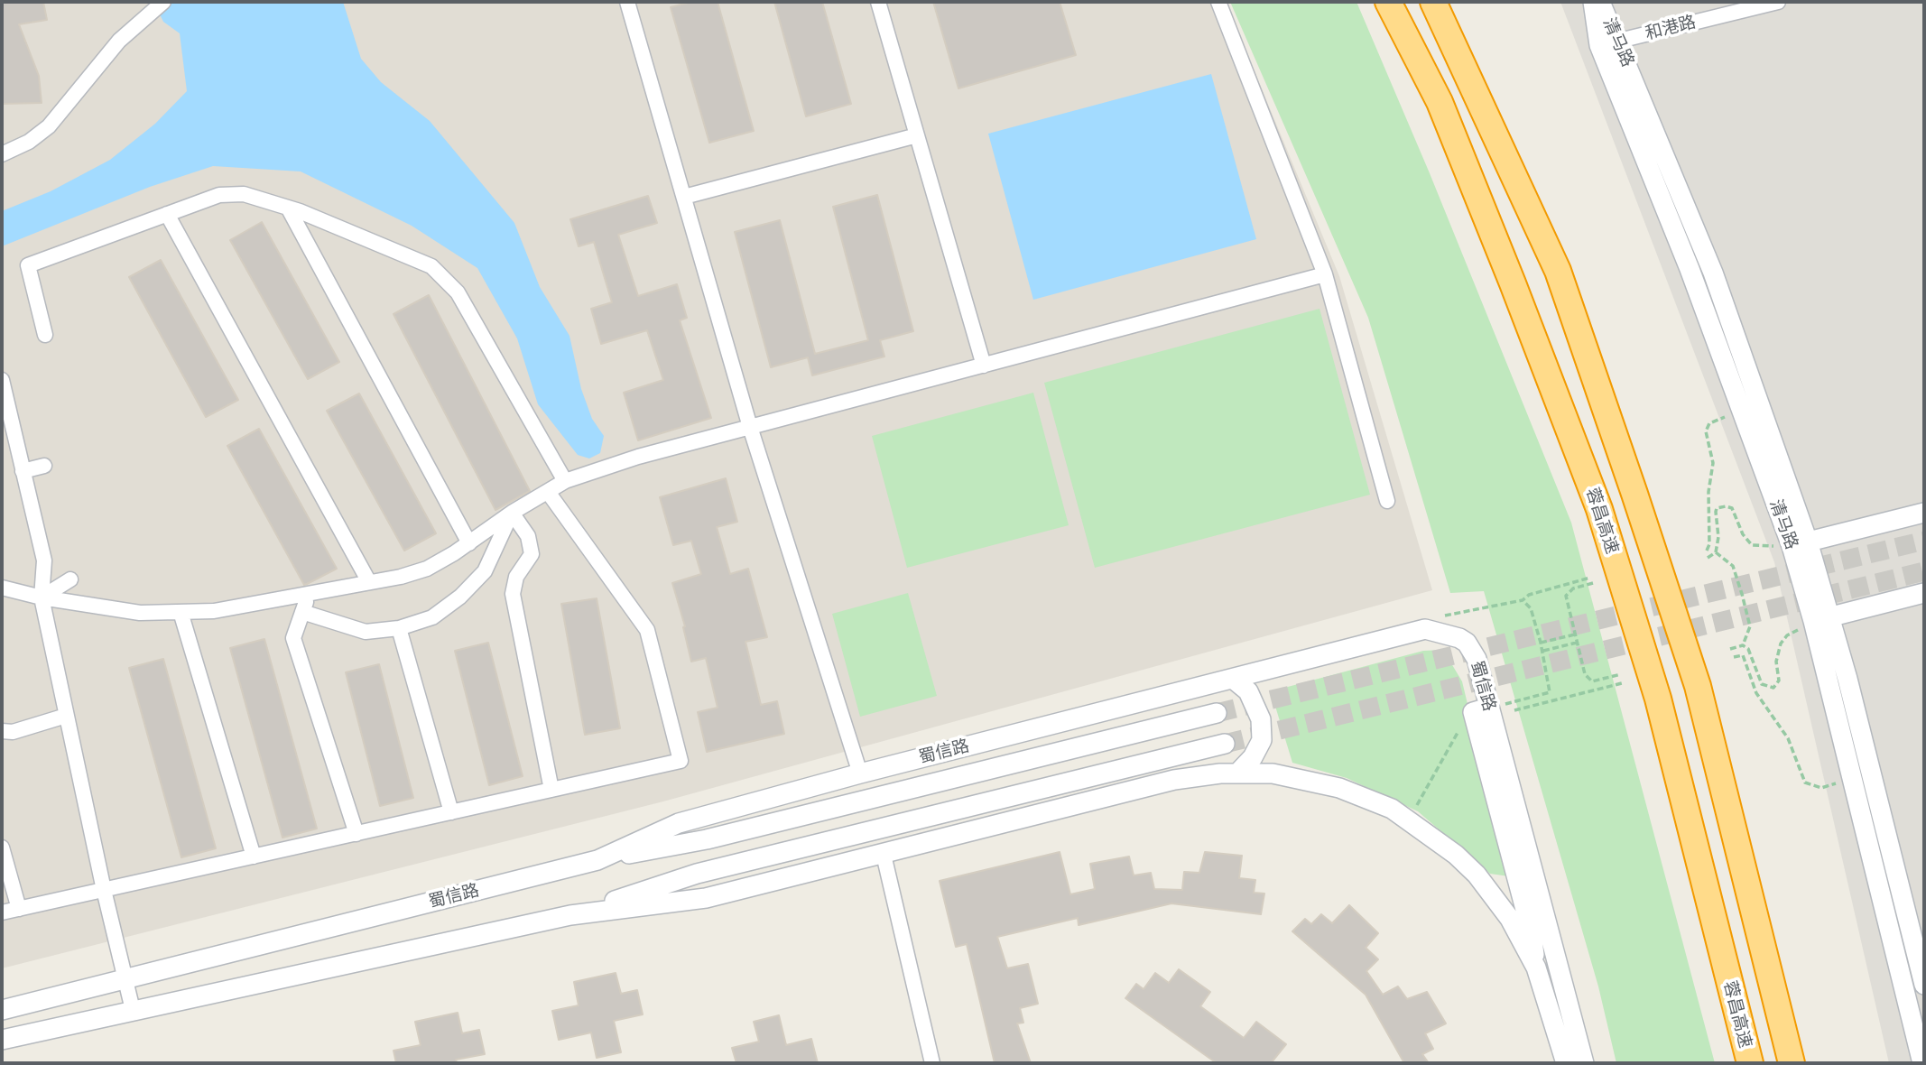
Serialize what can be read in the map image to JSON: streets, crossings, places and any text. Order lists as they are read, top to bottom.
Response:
{
  "streets": {
    "highway": ["蓉昌高速"],
    "main road": ["清马路", "蜀信路"],
    "street": ["和港路"]
  },
  "crossings": [
    ["和港路", "清马路"]
  ]
}
